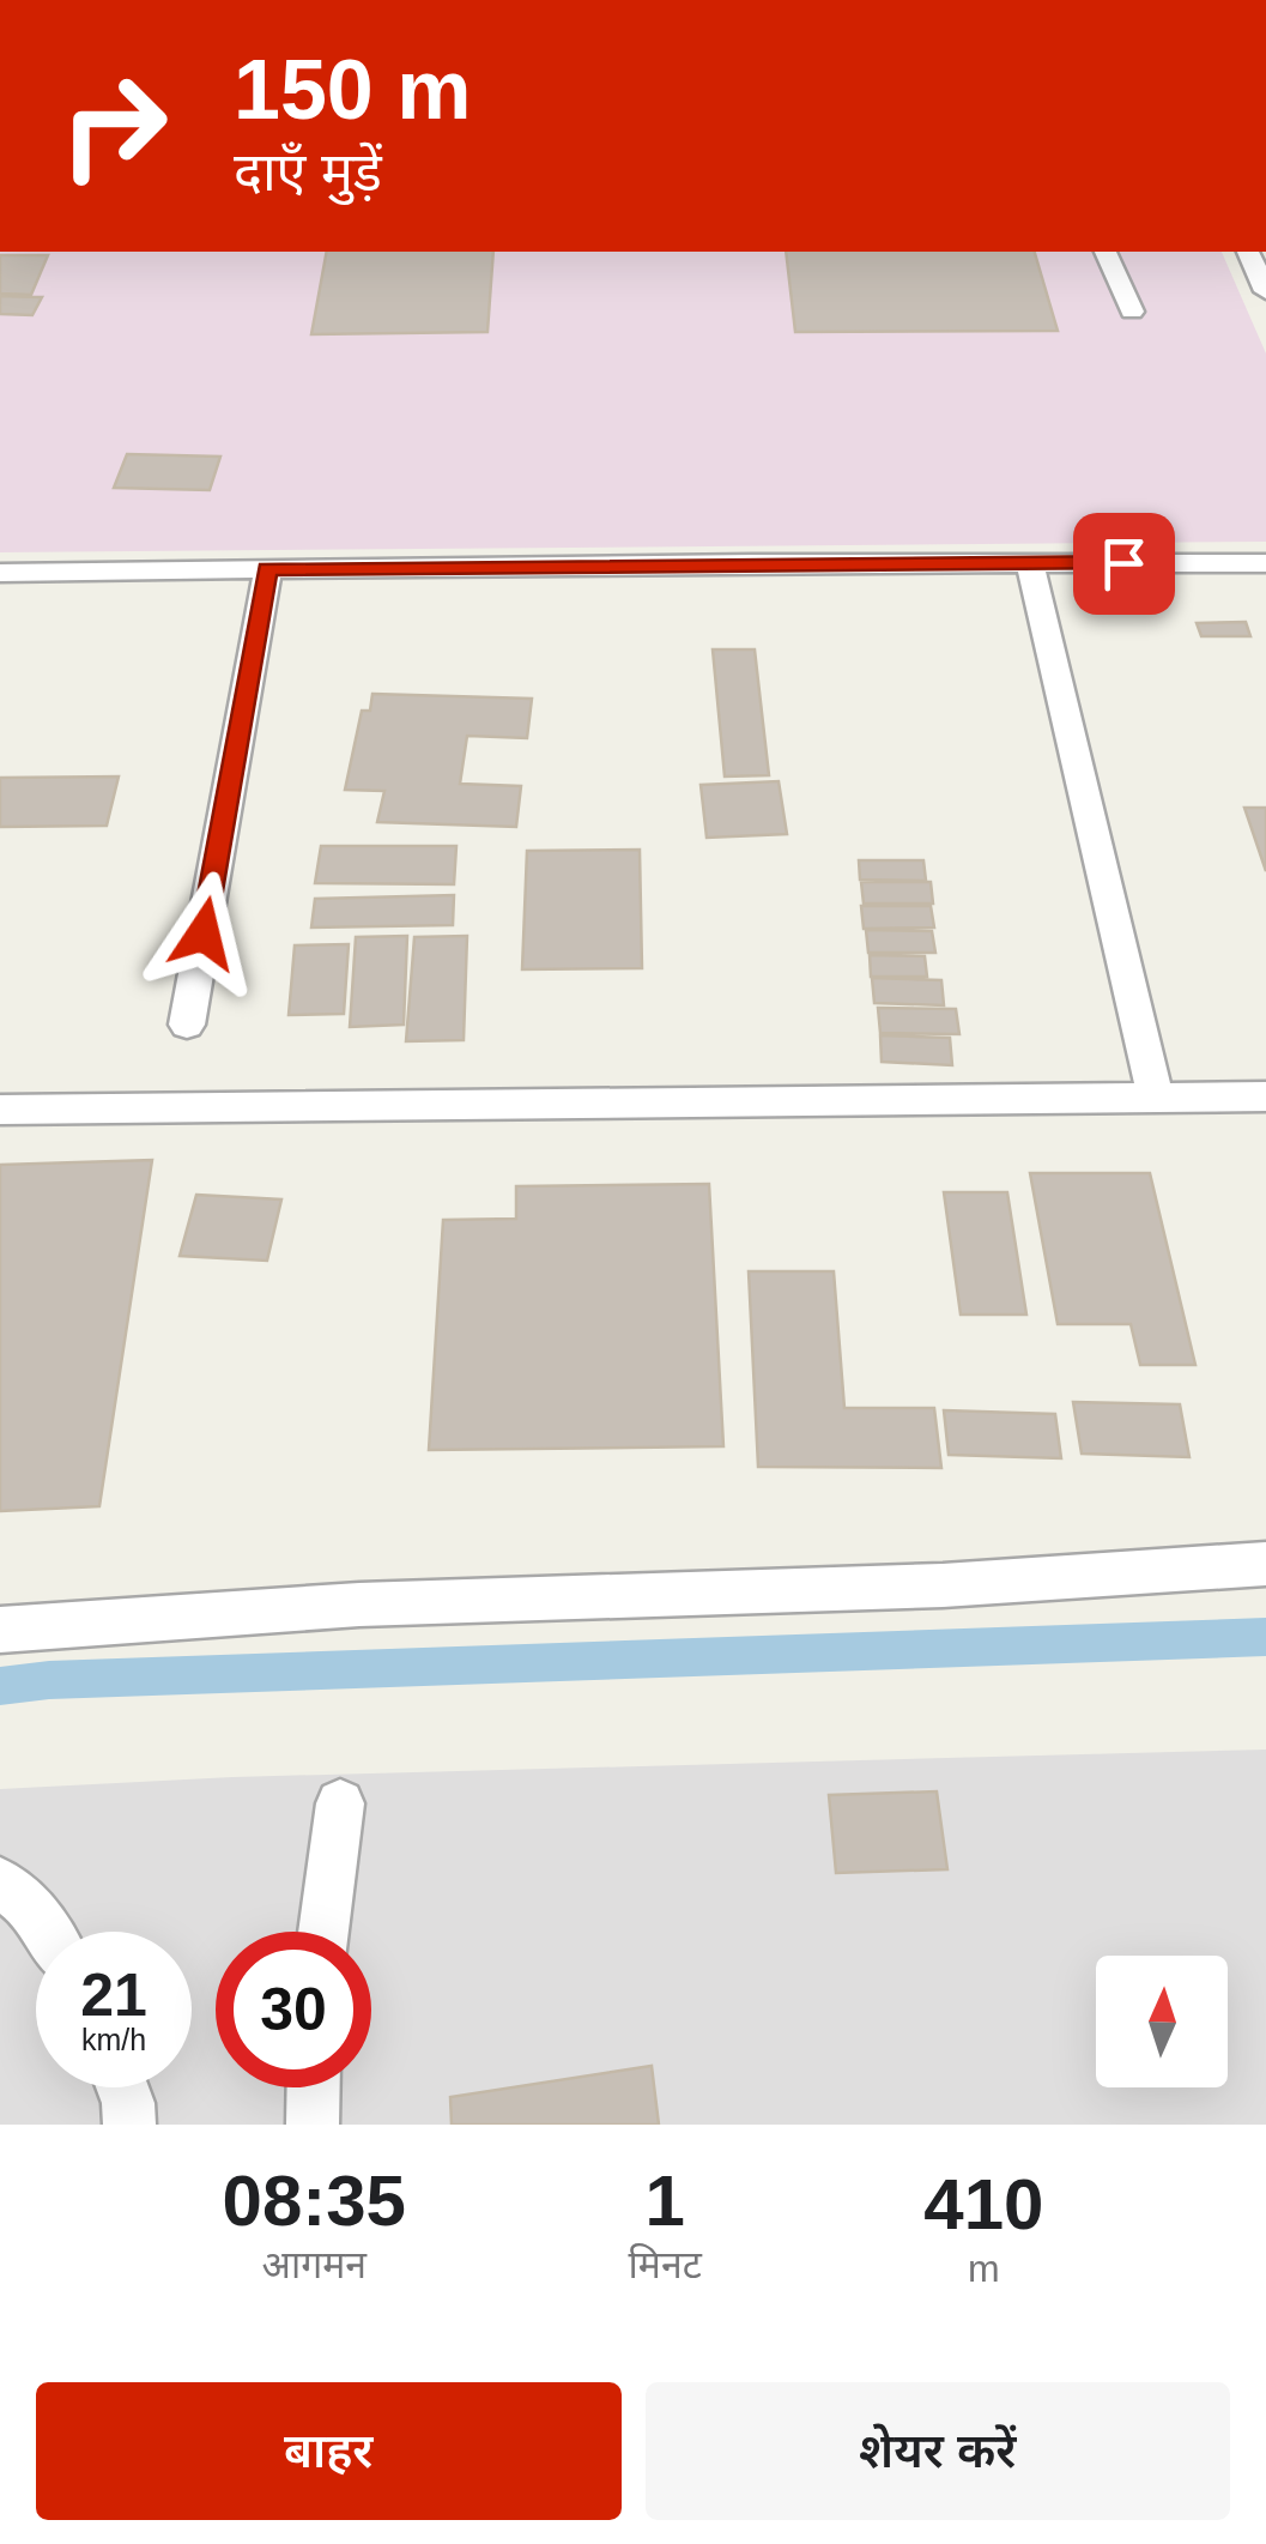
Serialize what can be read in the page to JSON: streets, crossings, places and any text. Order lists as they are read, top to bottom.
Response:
{
  "north": "top",
  "page": {
    "turn": ["150 m", "दाएँ मुड़ें"],
    "speed": "21 km/h",
    "limit": "30",
    "eta": [
      "08:35",
      "आगमन",
      "1",
      "मिनट",
      "410",
      "m"
    ],
    "buttons": ["बाहर", "शेयर करें"]
  }
}
